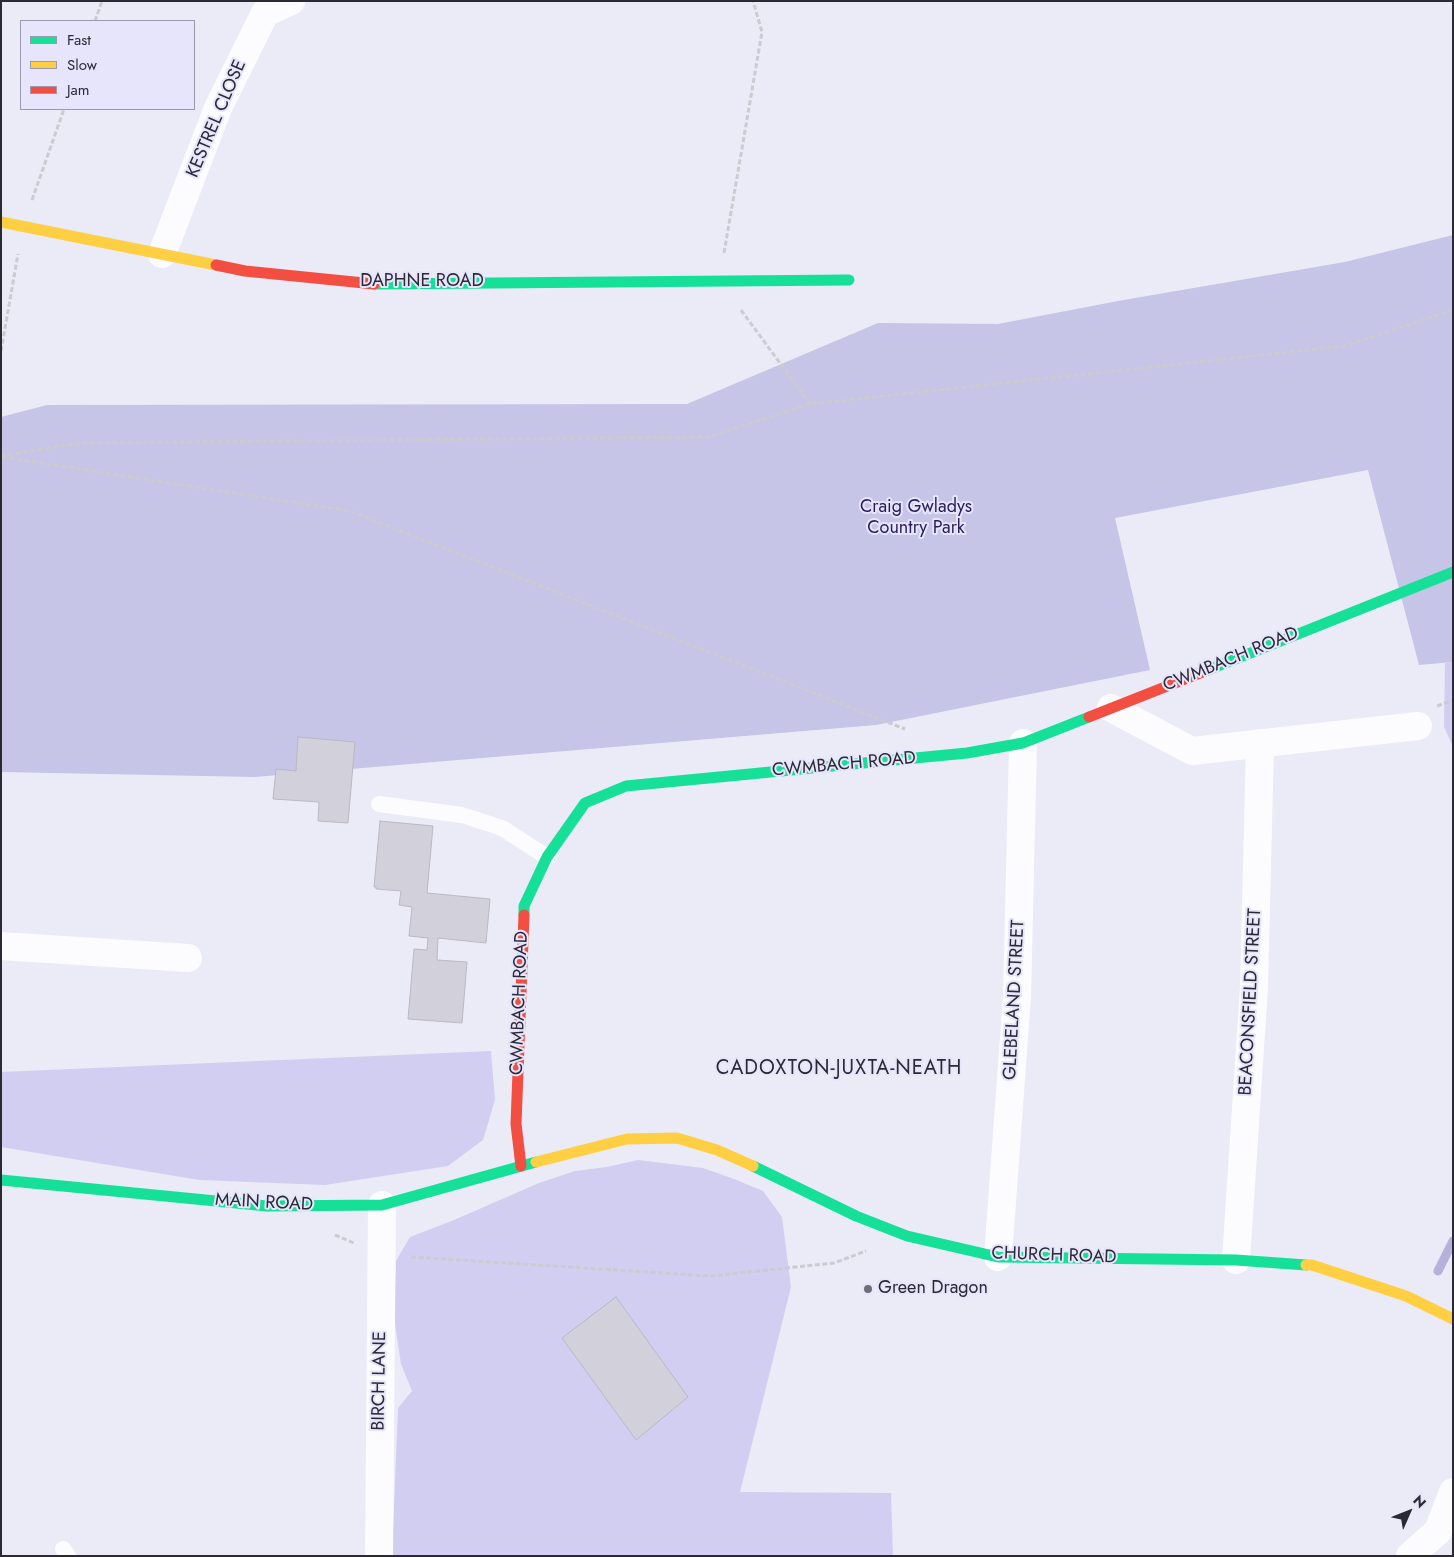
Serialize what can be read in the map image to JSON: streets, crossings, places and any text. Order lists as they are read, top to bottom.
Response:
{
  "streets": {
    "street": [
      "KESTREL CLOSE",
      "DAPHNE ROAD",
      "CWMBACH ROAD",
      "GLEBELAND STREET",
      "BEACONSFIELD STREET",
      "MAIN ROAD",
      "CHURCH ROAD",
      "BIRCH LANE"
    ]
  },
  "crossings": [
    ["KESTREL CLOSE", "DAPHNE ROAD"],
    ["CWMBACH ROAD", "GLEBELAND STREET"],
    ["CWMBACH ROAD", "MAIN ROAD"],
    ["CWMBACH ROAD", "CHURCH ROAD"],
    ["GLEBELAND STREET", "CHURCH ROAD"],
    ["BEACONSFIELD STREET", "CHURCH ROAD"],
    ["MAIN ROAD", "CHURCH ROAD"],
    ["MAIN ROAD", "BIRCH LANE"]
  ],
  "districts": ["CADOXTON-JUXTA-NEATH"],
  "parks": ["Craig Gwladys Country Park"],
  "places": ["Green Dragon"],
  "legend": ["Fast", "Slow", "Jam"],
  "north": "top right"
}
